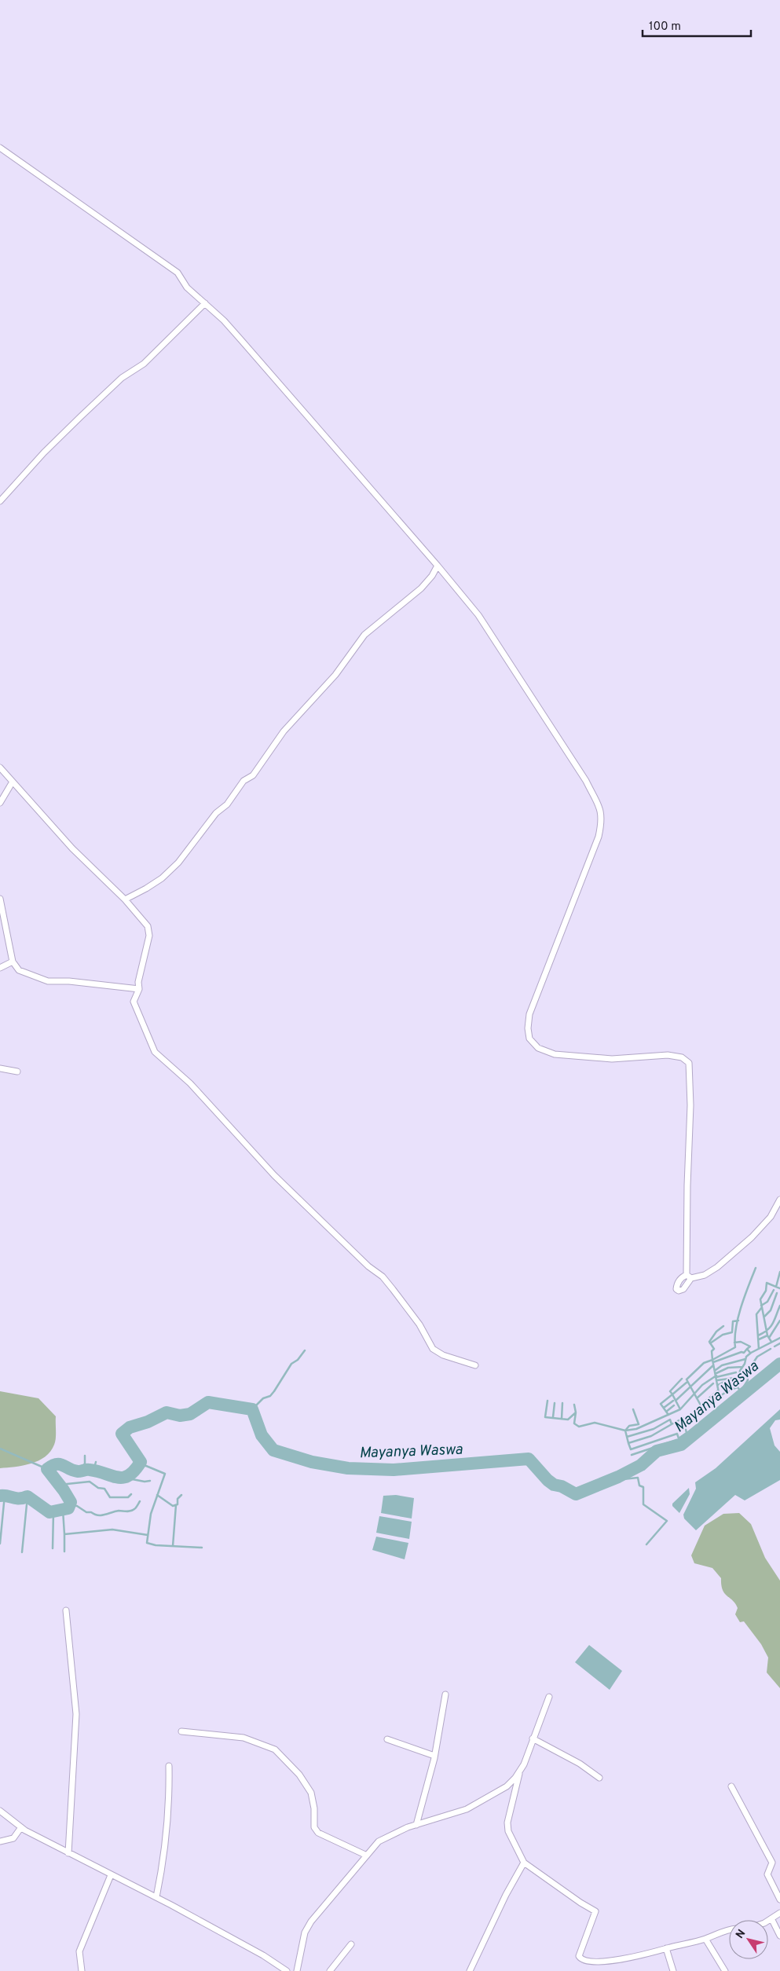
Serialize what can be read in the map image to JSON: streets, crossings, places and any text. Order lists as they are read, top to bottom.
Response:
{
  "water": ["Mayanya Waswa"],
  "scale_bar": "100 m",
  "north": "top left"
}
